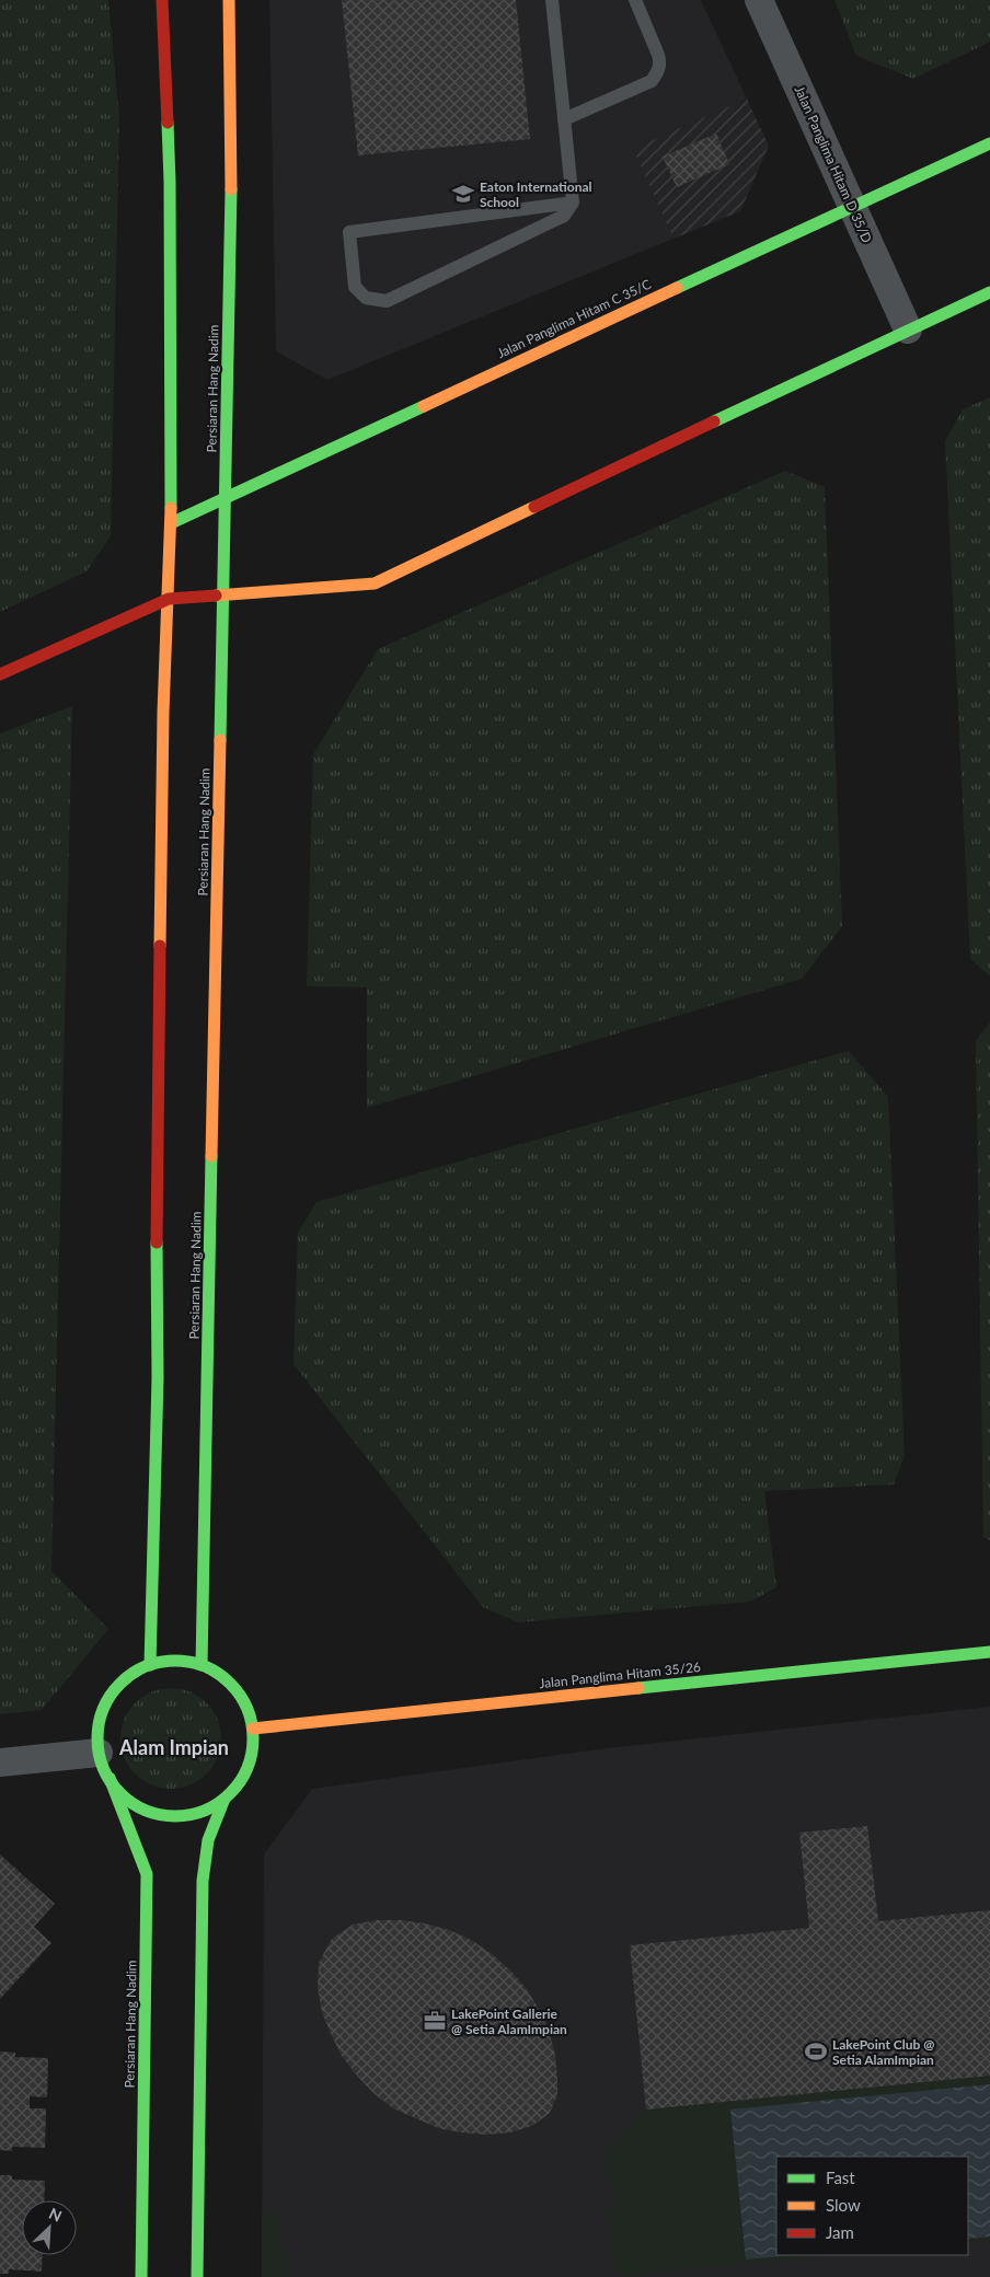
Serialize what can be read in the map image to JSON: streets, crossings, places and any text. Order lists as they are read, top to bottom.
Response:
{
  "streets": {
    "street": [
      "Jalan Panglima Hitam D 35/D",
      "Jalan Panglima Hitam C 35/C",
      "Persiaran Hang Nadim",
      "Jalan Panglima Hitam 35/26"
    ]
  },
  "crossings": [
    ["Jalan Panglima Hitam D 35/D", "Jalan Panglima Hitam C 35/C"],
    ["Jalan Panglima Hitam C 35/C", "Persiaran Hang Nadim"],
    ["Persiaran Hang Nadim", "Jalan Panglima Hitam 35/26"]
  ],
  "districts": ["Alam Impian"],
  "places": {
    "school or university": ["Eaton International School"],
    "office": ["LakePoint Gallerie @ Setia AlamImpian"],
    "sports": ["LakePoint Club @ Setia AlamImpian"]
  },
  "legend": ["Fast", "Slow", "Jam"],
  "north": "top right"
}
